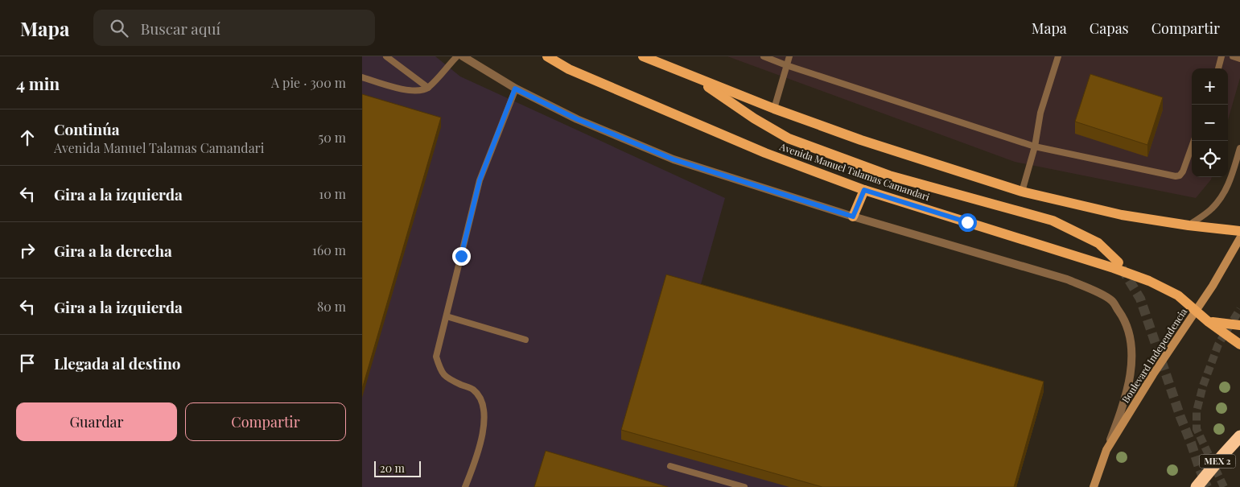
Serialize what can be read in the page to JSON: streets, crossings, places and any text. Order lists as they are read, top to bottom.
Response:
{
  "streets": {
    "highway": ["MEX 2"],
    "main road": ["Avenida Manuel Talamas Camandari", "Boulevard Independencia"]
  },
  "crossings": [
    ["Avenida Manuel Talamas Camandari", "Boulevard Independencia"]
  ],
  "scale_bar": "20 m",
  "page": {
    "header": "Mapa",
    "search": "Buscar aquí",
    "nav": ["Mapa", "Capas", "Compartir"],
    "heading": ["4 min", "A pie · 300 m"],
    "map_buttons": ["+", "−"],
    "list": [
      ["Continúa", "Avenida Manuel Talamas Camandari", "50 m"],
      ["Gira a la izquierda", "10 m"],
      ["Gira a la derecha", "160 m"],
      ["Gira a la izquierda", "80 m"],
      "Llegada al destino"
    ],
    "buttons": ["Guardar", "Compartir"],
    "scale": "20 m"
  }
}
